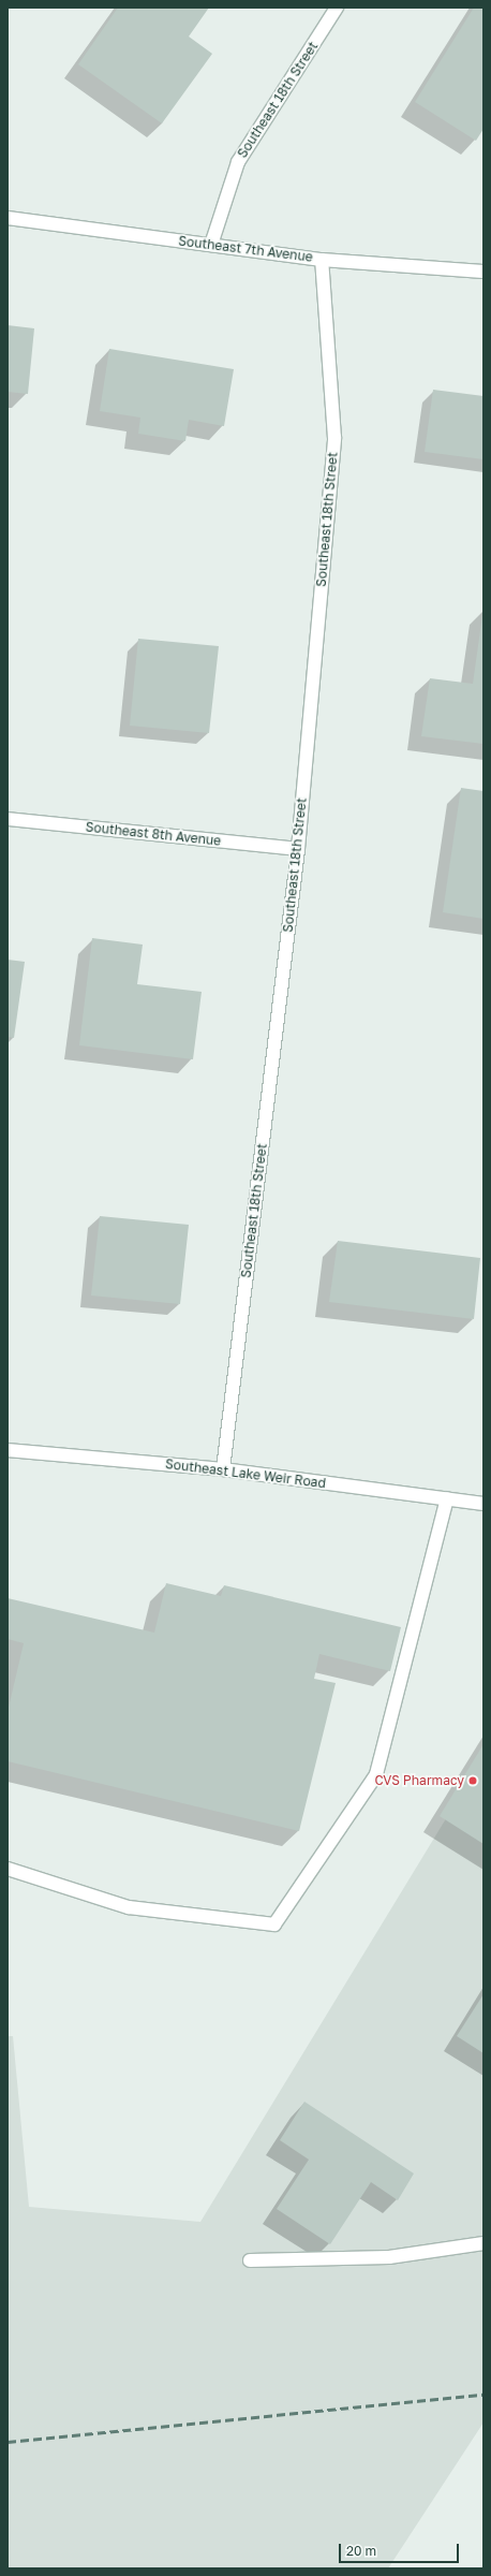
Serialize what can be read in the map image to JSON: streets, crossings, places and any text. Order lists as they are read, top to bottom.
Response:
{
  "streets": {
    "street": [
      "Southeast 18th Street",
      "Southeast 7th Avenue",
      "Southeast 8th Avenue",
      "Southeast Lake Weir Road"
    ]
  },
  "crossings": [
    ["Southeast 18th Street", "Southeast 7th Avenue"],
    ["Southeast 18th Street", "Southeast 8th Avenue"],
    ["Southeast 18th Street", "Southeast Lake Weir Road"]
  ],
  "places": ["CVS Pharmacy"],
  "scale_bar": "20 m"
}
